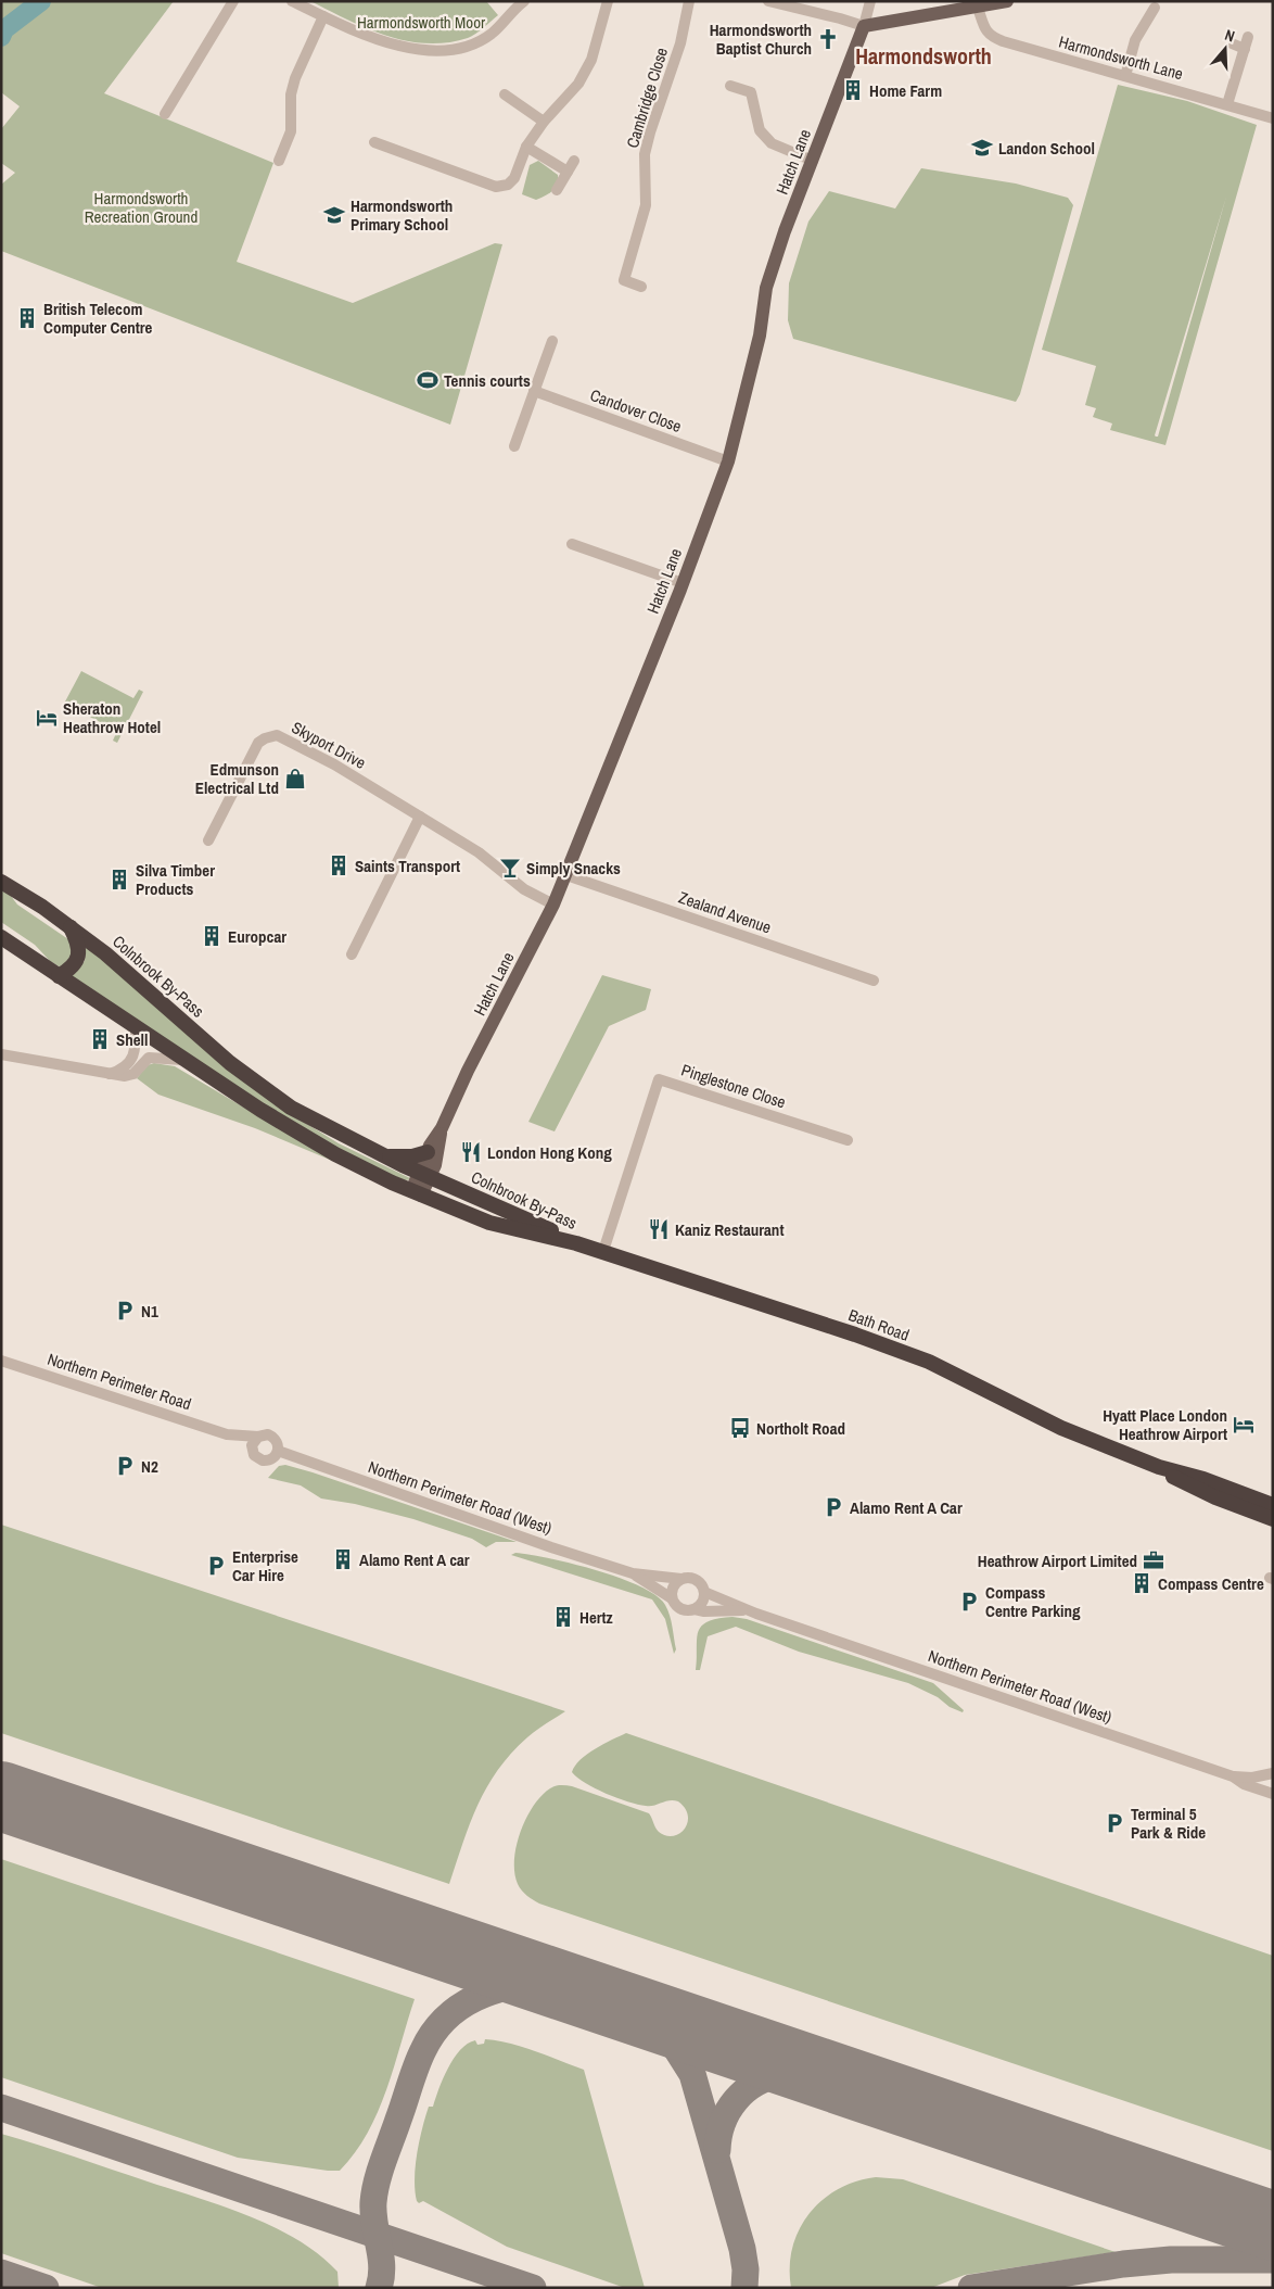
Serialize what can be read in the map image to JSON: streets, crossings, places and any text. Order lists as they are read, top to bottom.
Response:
{
  "streets": {
    "highway": ["Colnbrook By-Pass", "Bath Road"],
    "main road": ["Hatch Lane"],
    "street": [
      "Harmondsworth Lane",
      "Cambridge Close",
      "Candover Close",
      "Skyport Drive",
      "Zealand Avenue",
      "Pinglestone Close",
      "Northern Perimeter Road",
      "Northern Perimeter Road (West)"
    ]
  },
  "crossings": [
    ["Hatch Lane", "Candover Close"],
    ["Hatch Lane", "Skyport Drive"],
    ["Hatch Lane", "Zealand Avenue"],
    ["Hatch Lane", "Colnbrook By-Pass"],
    ["Colnbrook By-Pass", "Bath Road"],
    ["Pinglestone Close", "Bath Road"],
    ["Northern Perimeter Road", "Northern Perimeter Road (West)"]
  ],
  "districts": ["Harmondsworth"],
  "parks": ["Harmondsworth Moor", "Harmondsworth Recreation Ground"],
  "places": {
    "church": ["Harmondsworth Baptist Church"],
    "building": [
      "Home Farm",
      "British Telecom Computer Centre",
      "Saints Transport",
      "Silva Timber Products",
      "Europcar",
      "Shell",
      "Alamo Rent A car",
      "Compass Centre",
      "Hertz"
    ],
    "school or university": ["Landon School", "Harmondsworth Primary School"],
    "sports": ["Tennis courts"],
    "hotel": ["Sheraton Heathrow Hotel", "Hyatt Place London Heathrow Airport"],
    "shop": ["Edmunson Electrical Ltd"],
    "bar": ["Simply Snacks"],
    "restaurant": ["London Hong Kong", "Kaniz Restaurant"],
    "parking": [
      "N1",
      "N2",
      "Alamo Rent A Car",
      "Enterprise Car Hire",
      "Compass Centre Parking",
      "Terminal 5 Park & Ride"
    ],
    "bus stop": ["Northolt Road"],
    "office": ["Heathrow Airport Limited"]
  },
  "north": "top"
}
